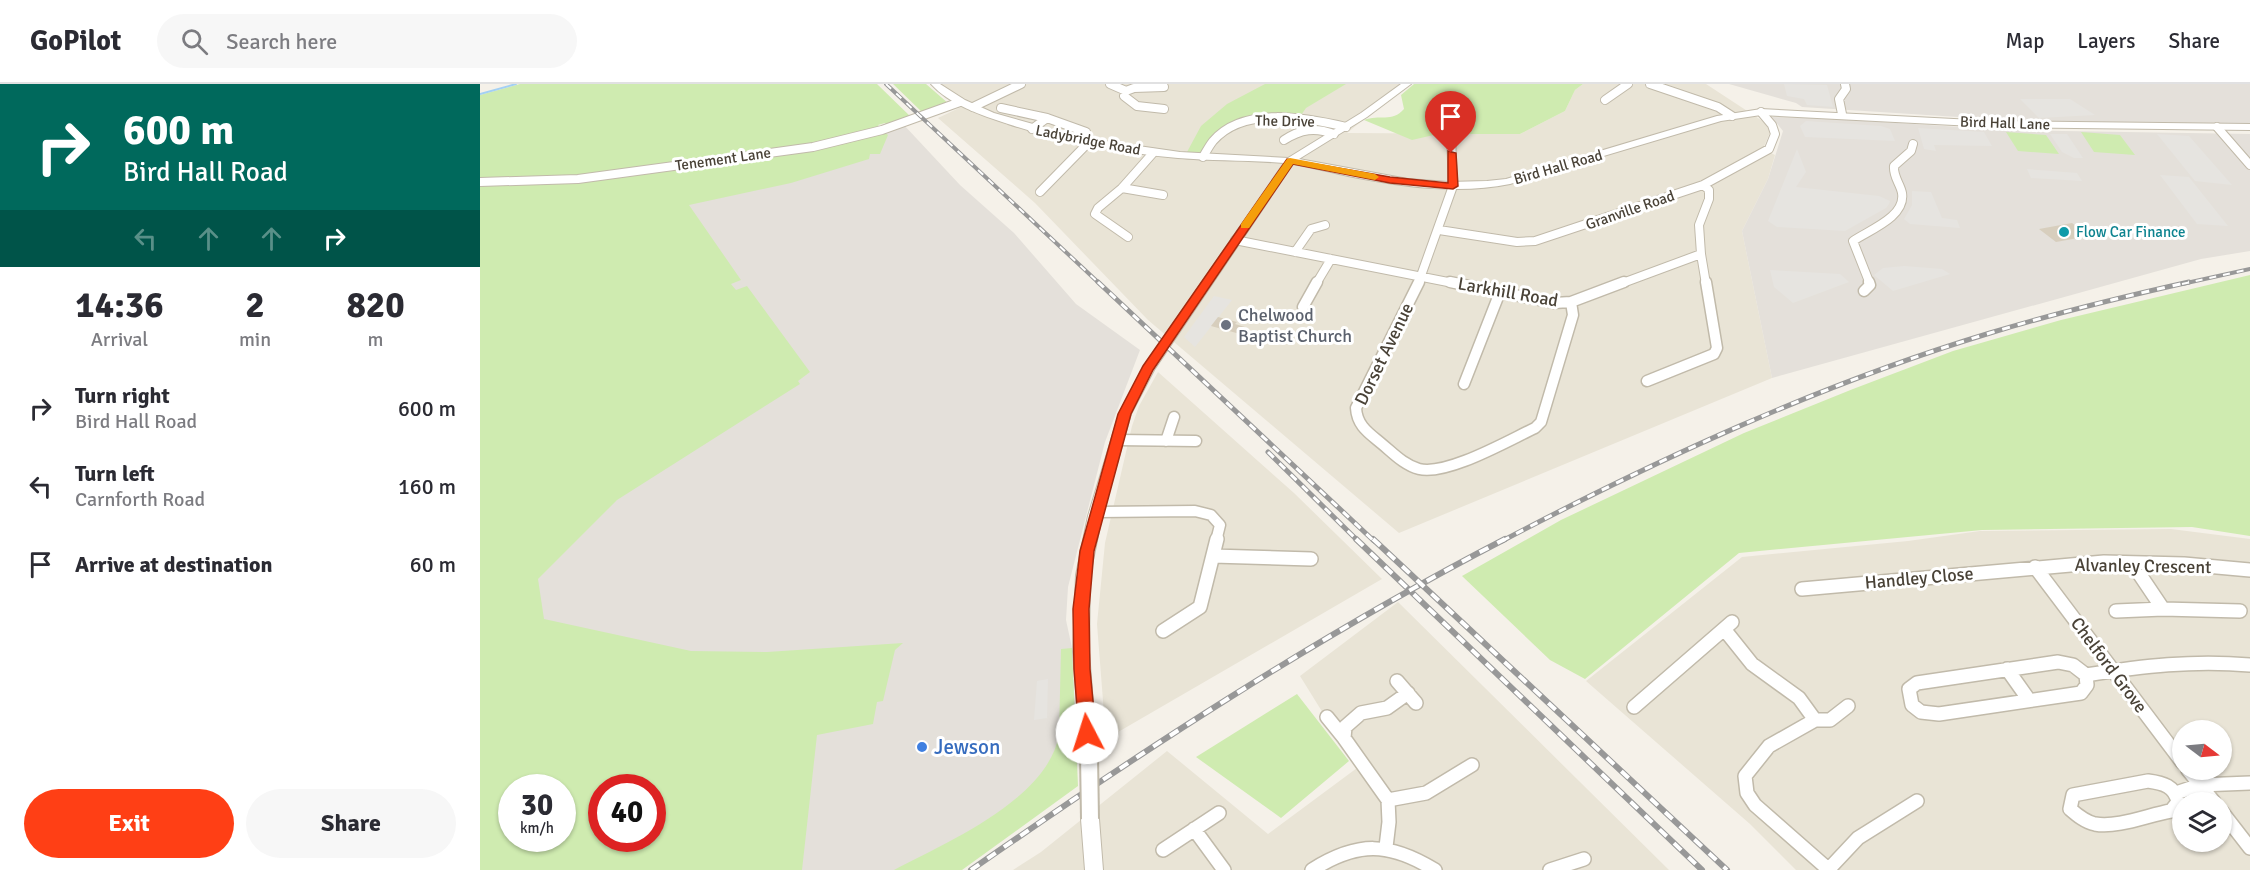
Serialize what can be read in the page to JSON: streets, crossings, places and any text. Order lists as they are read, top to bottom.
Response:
{
  "streets": {
    "street": [
      "The Drive",
      "Bird Hall Lane",
      "Ladybridge Road",
      "Tenement Lane",
      "Bird Hall Road",
      "Granville Road",
      "Larkhill Road",
      "Dorset Avenue",
      "Alvanley Crescent",
      "Handley Close",
      "Chelford Grove"
    ]
  },
  "crossings": [
    ["The Drive", "Ladybridge Road"],
    ["Bird Hall Lane", "Bird Hall Road"],
    ["Bird Hall Lane", "Granville Road"],
    ["Ladybridge Road", "Tenement Lane"],
    ["Ladybridge Road", "Bird Hall Road"],
    ["Bird Hall Road", "Granville Road"],
    ["Larkhill Road", "Dorset Avenue"],
    ["Alvanley Crescent", "Handley Close"],
    ["Alvanley Crescent", "Chelford Grove"],
    ["Handley Close", "Chelford Grove"]
  ],
  "places": ["Flow Car Finance", "Chelwood Baptist Church", "Jewson"],
  "north": "right",
  "page": {
    "header": "GoPilot",
    "search": "Search here",
    "nav": ["Map", "Layers", "Share"],
    "turn": ["600 m", "Bird Hall Road"],
    "eta": [
      "14:36",
      "Arrival",
      "2",
      "min",
      "820",
      "m"
    ],
    "list": [
      {
        "name": "Turn right",
        "note": "Bird Hall Road",
        "value": "600 m"
      },
      {
        "name": "Turn left",
        "note": "Carnforth Road",
        "value": "160 m"
      },
      {
        "name": "Arrive at destination",
        "value": "60 m"
      }
    ],
    "speed": "30 km/h",
    "limit": "40",
    "buttons": ["Exit", "Share"]
  }
}
